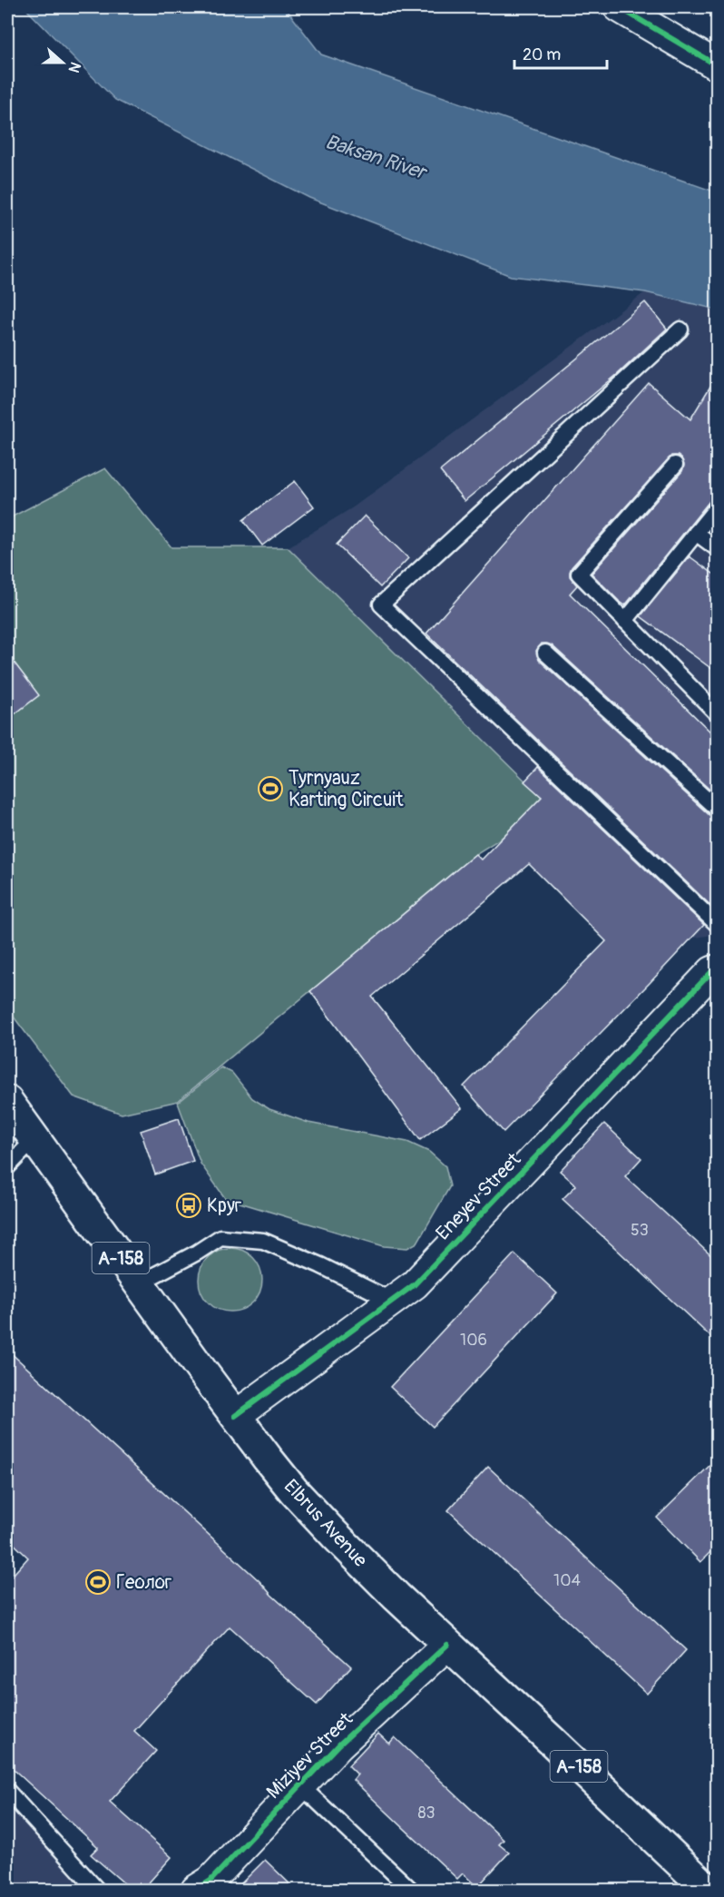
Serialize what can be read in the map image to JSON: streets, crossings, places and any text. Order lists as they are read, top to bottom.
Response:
{
  "streets": {
    "main road": ["А-158", "Elbrus Avenue"],
    "street": ["Eneyev Street", "Miziyev Street"]
  },
  "crossings": [
    ["Eneyev Street", "Elbrus Avenue"],
    ["Elbrus Avenue", "Miziyev Street"]
  ],
  "water": ["Baksan River"],
  "places": {
    "sports": ["Tyrnyauz Karting Circuit", "Геолог"],
    "bus stop": ["Круг"]
  },
  "house_numbers": [
    "53",
    "106",
    "104",
    "83"
  ],
  "scale_bar": "20 m",
  "north": "right"
}
